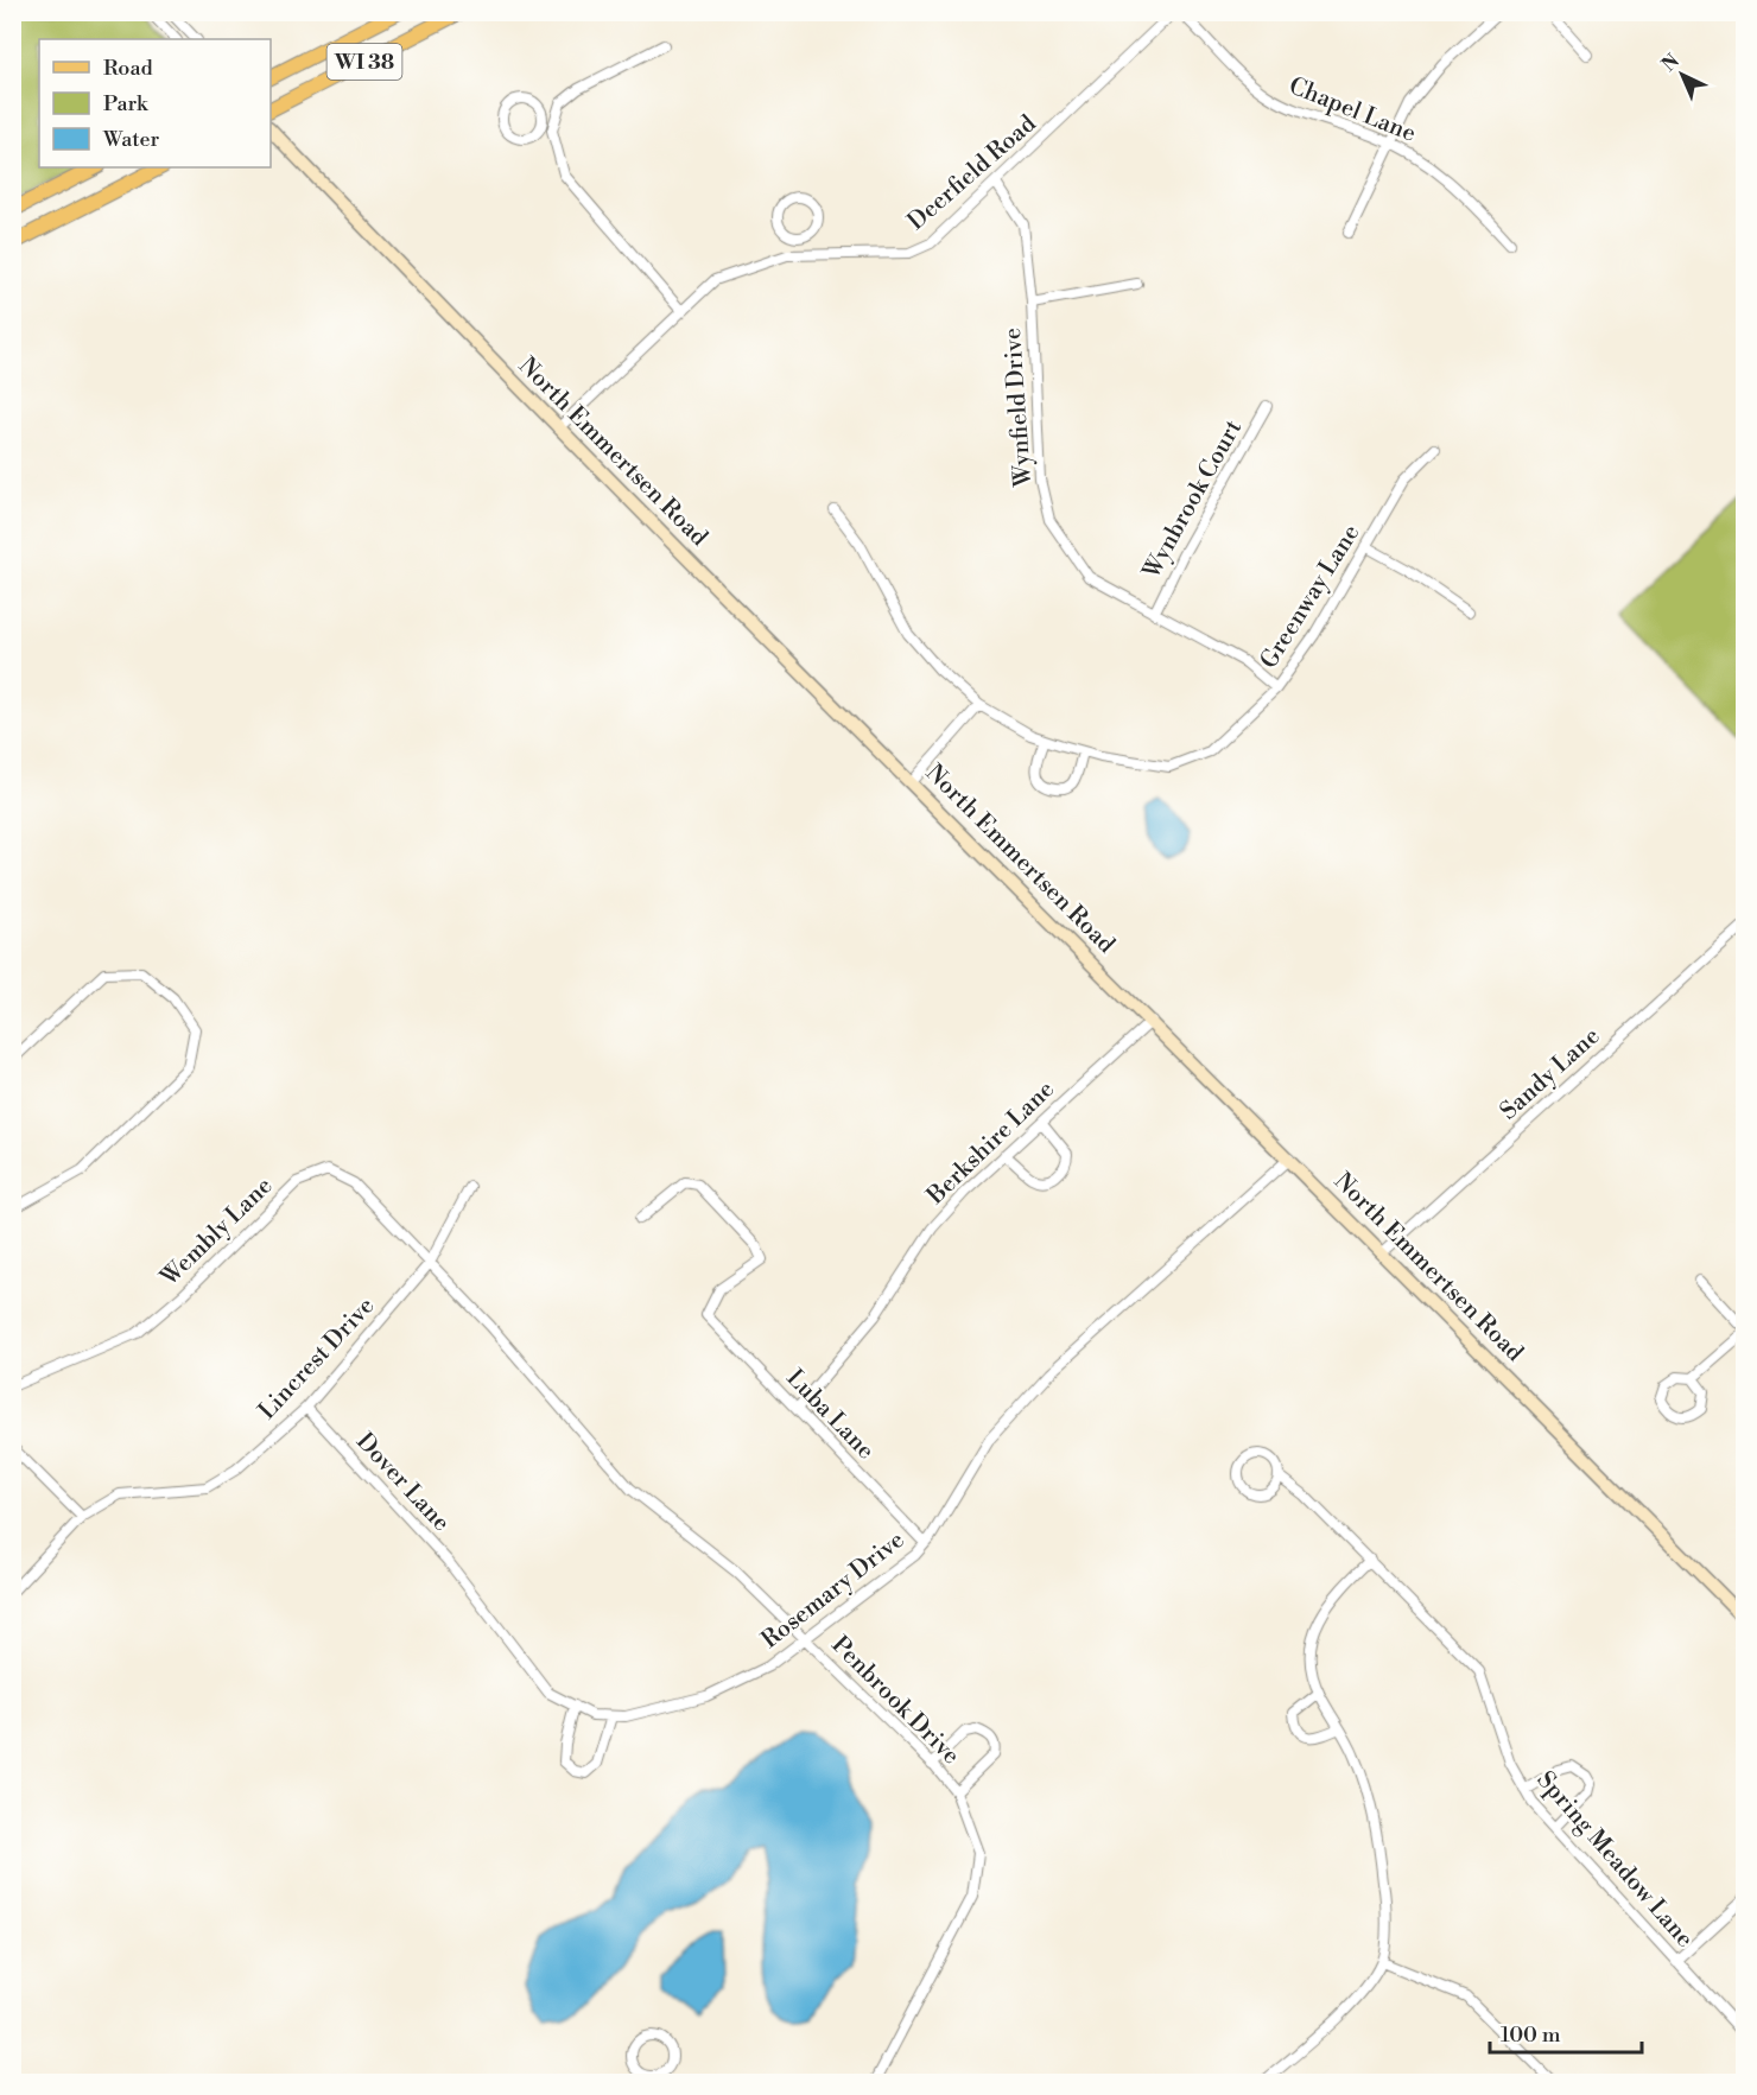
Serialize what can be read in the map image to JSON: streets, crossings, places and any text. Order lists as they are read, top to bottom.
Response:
{
  "streets": {
    "main road": ["WI 38"],
    "street": [
      "Chapel Lane",
      "Deerfield Road",
      "Wynfield Drive",
      "North Emmertsen Road",
      "Wynbrook Court",
      "Greenway Lane",
      "Sandy Lane",
      "Berkshire Lane",
      "Wembly Lane",
      "Lincrest Drive",
      "Luba Lane",
      "Dover Lane",
      "Rosemary Drive",
      "Penbrook Drive",
      "Spring Meadow Lane"
    ]
  },
  "crossings": [
    ["Deerfield Road", "Wynfield Drive"],
    ["Deerfield Road", "North Emmertsen Road"],
    ["Wynfield Drive", "Wynbrook Court"],
    ["Wynfield Drive", "Greenway Lane"],
    ["North Emmertsen Road", "Sandy Lane"],
    ["North Emmertsen Road", "Berkshire Lane"],
    ["North Emmertsen Road", "Rosemary Drive"],
    ["Berkshire Lane", "Luba Lane"],
    ["Wembly Lane", "Lincrest Drive"],
    ["Wembly Lane", "Penbrook Drive"],
    ["Lincrest Drive", "Dover Lane"],
    ["Lincrest Drive", "Penbrook Drive"],
    ["Luba Lane", "Rosemary Drive"],
    ["Dover Lane", "Rosemary Drive"],
    ["Rosemary Drive", "Penbrook Drive"]
  ],
  "legend": ["Road", "Park", "Water"],
  "scale_bar": "100 m",
  "north": "top left"
}
